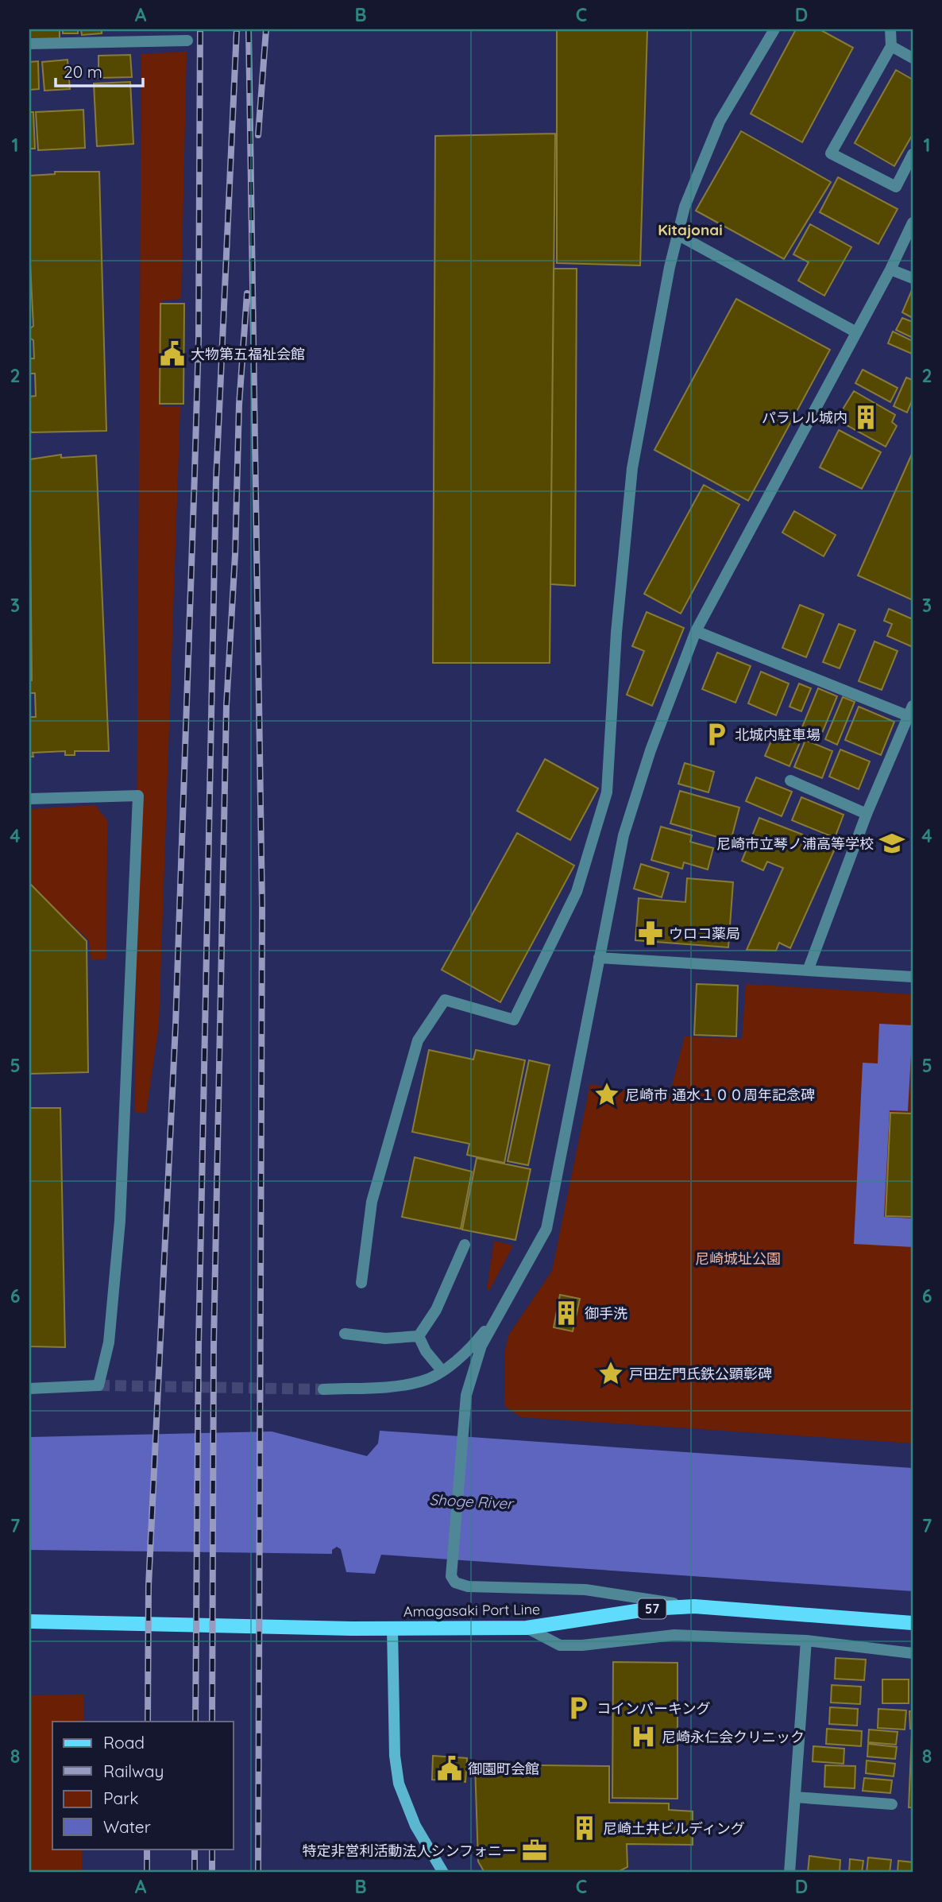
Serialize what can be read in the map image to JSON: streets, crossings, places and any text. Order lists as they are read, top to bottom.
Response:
{
  "streets": {
    "main road": ["57", "Amagasaki Port Line"]
  },
  "districts": ["Kitajonai"],
  "water": ["Shoge River"],
  "parks": ["尼崎城址公園"],
  "places": {
    "public building": ["大物第五福祉会館", "御園町会館"],
    "building": ["パラレル城内", "御手洗", "尼崎土井ビルディング"],
    "parking": ["北城内駐車場", "コインパーキング"],
    "school or university": ["尼崎市立琴ノ浦高等学校"],
    "pharmacy": ["ウロコ薬局"],
    "place": ["尼崎市 通水１００周年記念碑", "戸田左門氏鉄公顕彰碑"],
    "hospital": ["尼崎永仁会クリニック"],
    "office": ["特定非営利活動法人シンフォニー"]
  },
  "legend": [
    "Road",
    "Railway",
    "Park",
    "Water"
  ],
  "scale_bar": "20 m",
  "grid": {
    "columns": [
      "A",
      "B",
      "C",
      "D"
    ],
    "rows": [
      "1",
      "2",
      "3",
      "4",
      "5",
      "6",
      "7",
      "8"
    ]
  }
}
